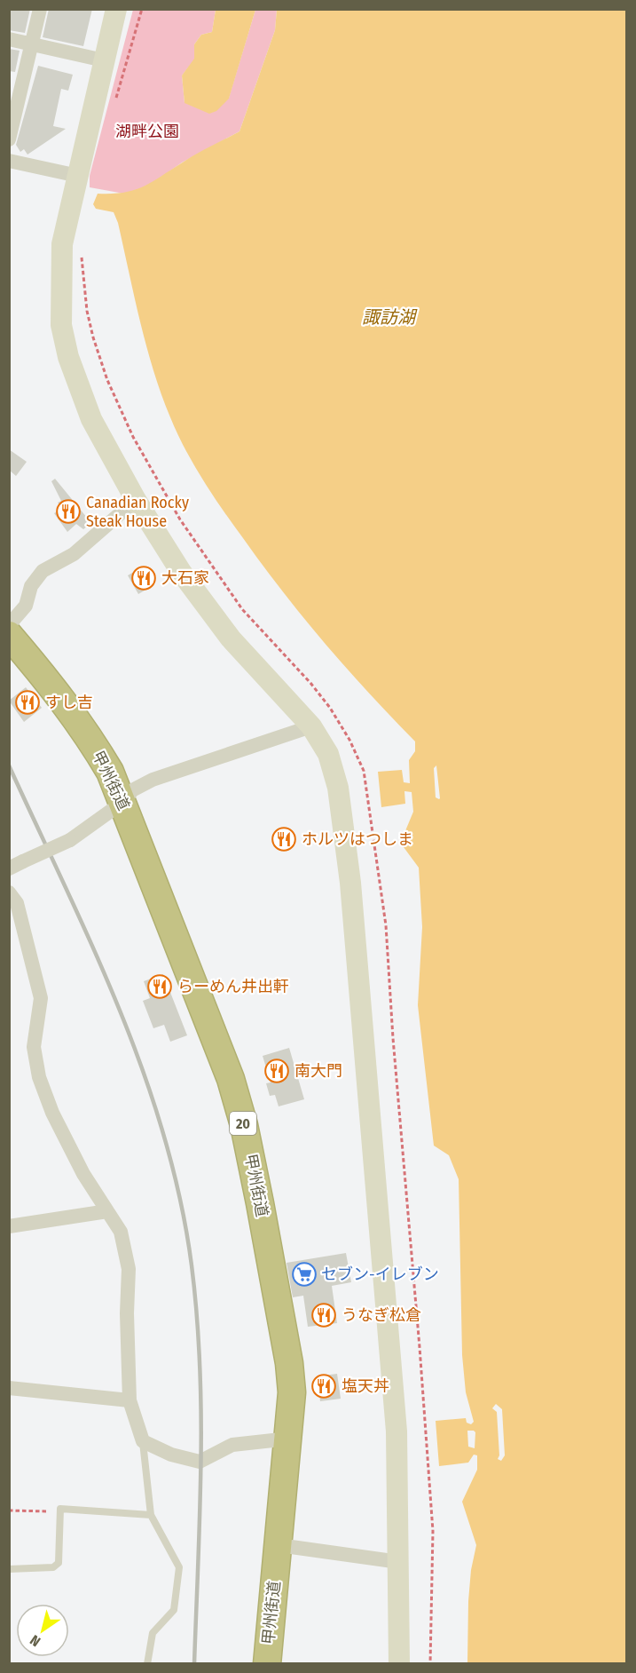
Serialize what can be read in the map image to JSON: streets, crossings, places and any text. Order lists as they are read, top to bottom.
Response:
{
  "streets": {
    "highway": ["甲州街道", "20"]
  },
  "water": ["諏訪湖"],
  "parks": ["湖畔公園"],
  "places": {
    "restaurant": [
      "Canadian Rocky Steak House",
      "大石家",
      "すし吉",
      "ホルツはつしま",
      "らーめん井出軒",
      "南大門",
      "うなぎ松倉",
      "塩天丼"
    ],
    "supermarket": ["セブン-イレブン"]
  },
  "north": "bottom left"
}
